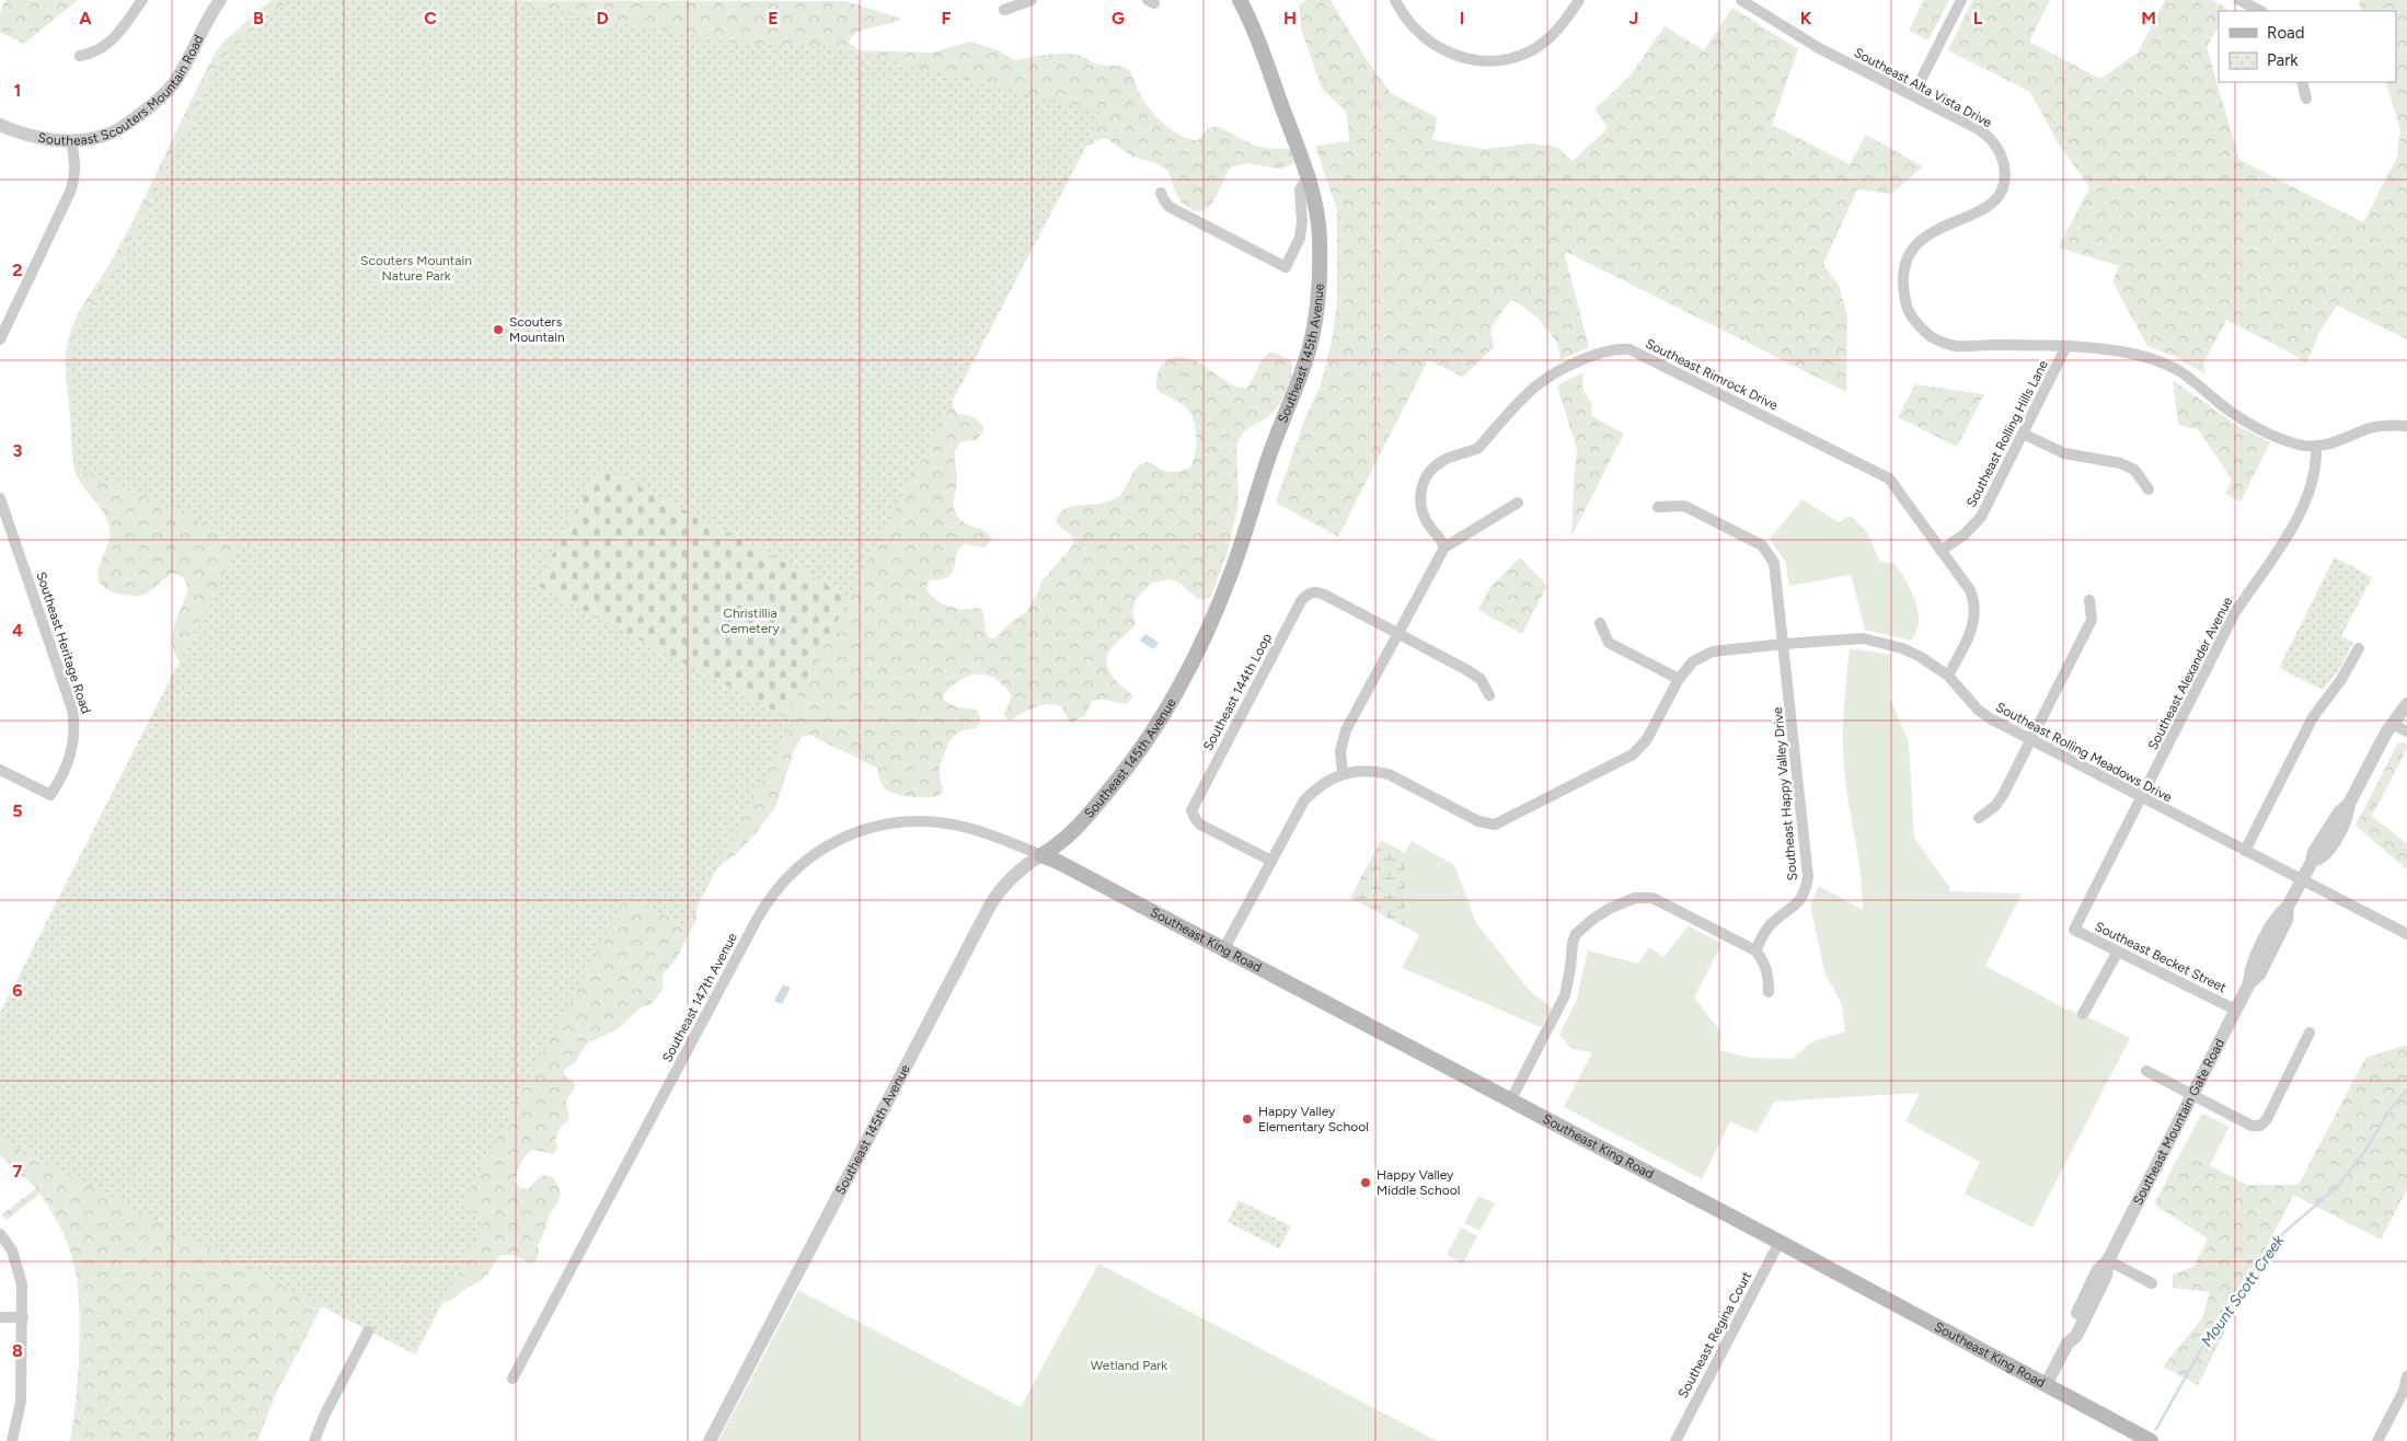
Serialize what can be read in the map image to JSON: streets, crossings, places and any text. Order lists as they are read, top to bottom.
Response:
{
  "streets": {
    "main road": ["Southeast 145th Avenue", "Southeast King Road"],
    "street": [
      "Southeast Scouters Mountain Road",
      "Southeast Alta Vista Drive",
      "Southeast Rimrock Drive",
      "Southeast Rolling Hills Lane",
      "Southeast Heritage Road",
      "Southeast Alexander Avenue",
      "Southeast 144th Loop",
      "Southeast Rolling Meadows Drive",
      "Southeast Happy Valley Drive",
      "Southeast Becket Street",
      "Southeast 147th Avenue",
      "Southeast Mountain Gate Road",
      "Southeast Regina Court"
    ]
  },
  "crossings": [
    ["Southeast Alta Vista Drive", "Southeast Rolling Hills Lane"],
    ["Southeast Alta Vista Drive", "Southeast Alexander Avenue"],
    ["Southeast 145th Avenue", "Southeast King Road"],
    ["Southeast 145th Avenue", "Southeast 147th Avenue"],
    ["Southeast Rimrock Drive", "Southeast Rolling Hills Lane"],
    ["Southeast Rimrock Drive", "Southeast Rolling Meadows Drive"],
    ["Southeast Alexander Avenue", "Southeast Rolling Meadows Drive"],
    ["Southeast Alexander Avenue", "Southeast Becket Street"],
    ["Southeast 144th Loop", "Southeast Rolling Meadows Drive"],
    ["Southeast Rolling Meadows Drive", "Southeast Happy Valley Drive"],
    ["Southeast Rolling Meadows Drive", "Southeast King Road"],
    ["Southeast Rolling Meadows Drive", "Southeast Mountain Gate Road"],
    ["Southeast King Road", "Southeast 147th Avenue"],
    ["Southeast King Road", "Southeast Mountain Gate Road"],
    ["Southeast King Road", "Southeast Regina Court"],
    ["Southeast Becket Street", "Southeast Mountain Gate Road"]
  ],
  "water": ["Mount Scott Creek"],
  "parks": ["Scouters Mountain Nature Park", "Christillia Cemetery", "Wetland Park"],
  "places": ["Scouters Mountain", "Happy Valley Elementary School", "Happy Valley Middle School"],
  "legend": ["Road", "Park"],
  "grid": {
    "columns": [
      "A",
      "B",
      "C",
      "D",
      "E",
      "F",
      "G",
      "H",
      "I",
      "J",
      "K",
      "L",
      "M"
    ],
    "rows": [
      "1",
      "2",
      "3",
      "4",
      "5",
      "6",
      "7",
      "8"
    ]
  }
}
